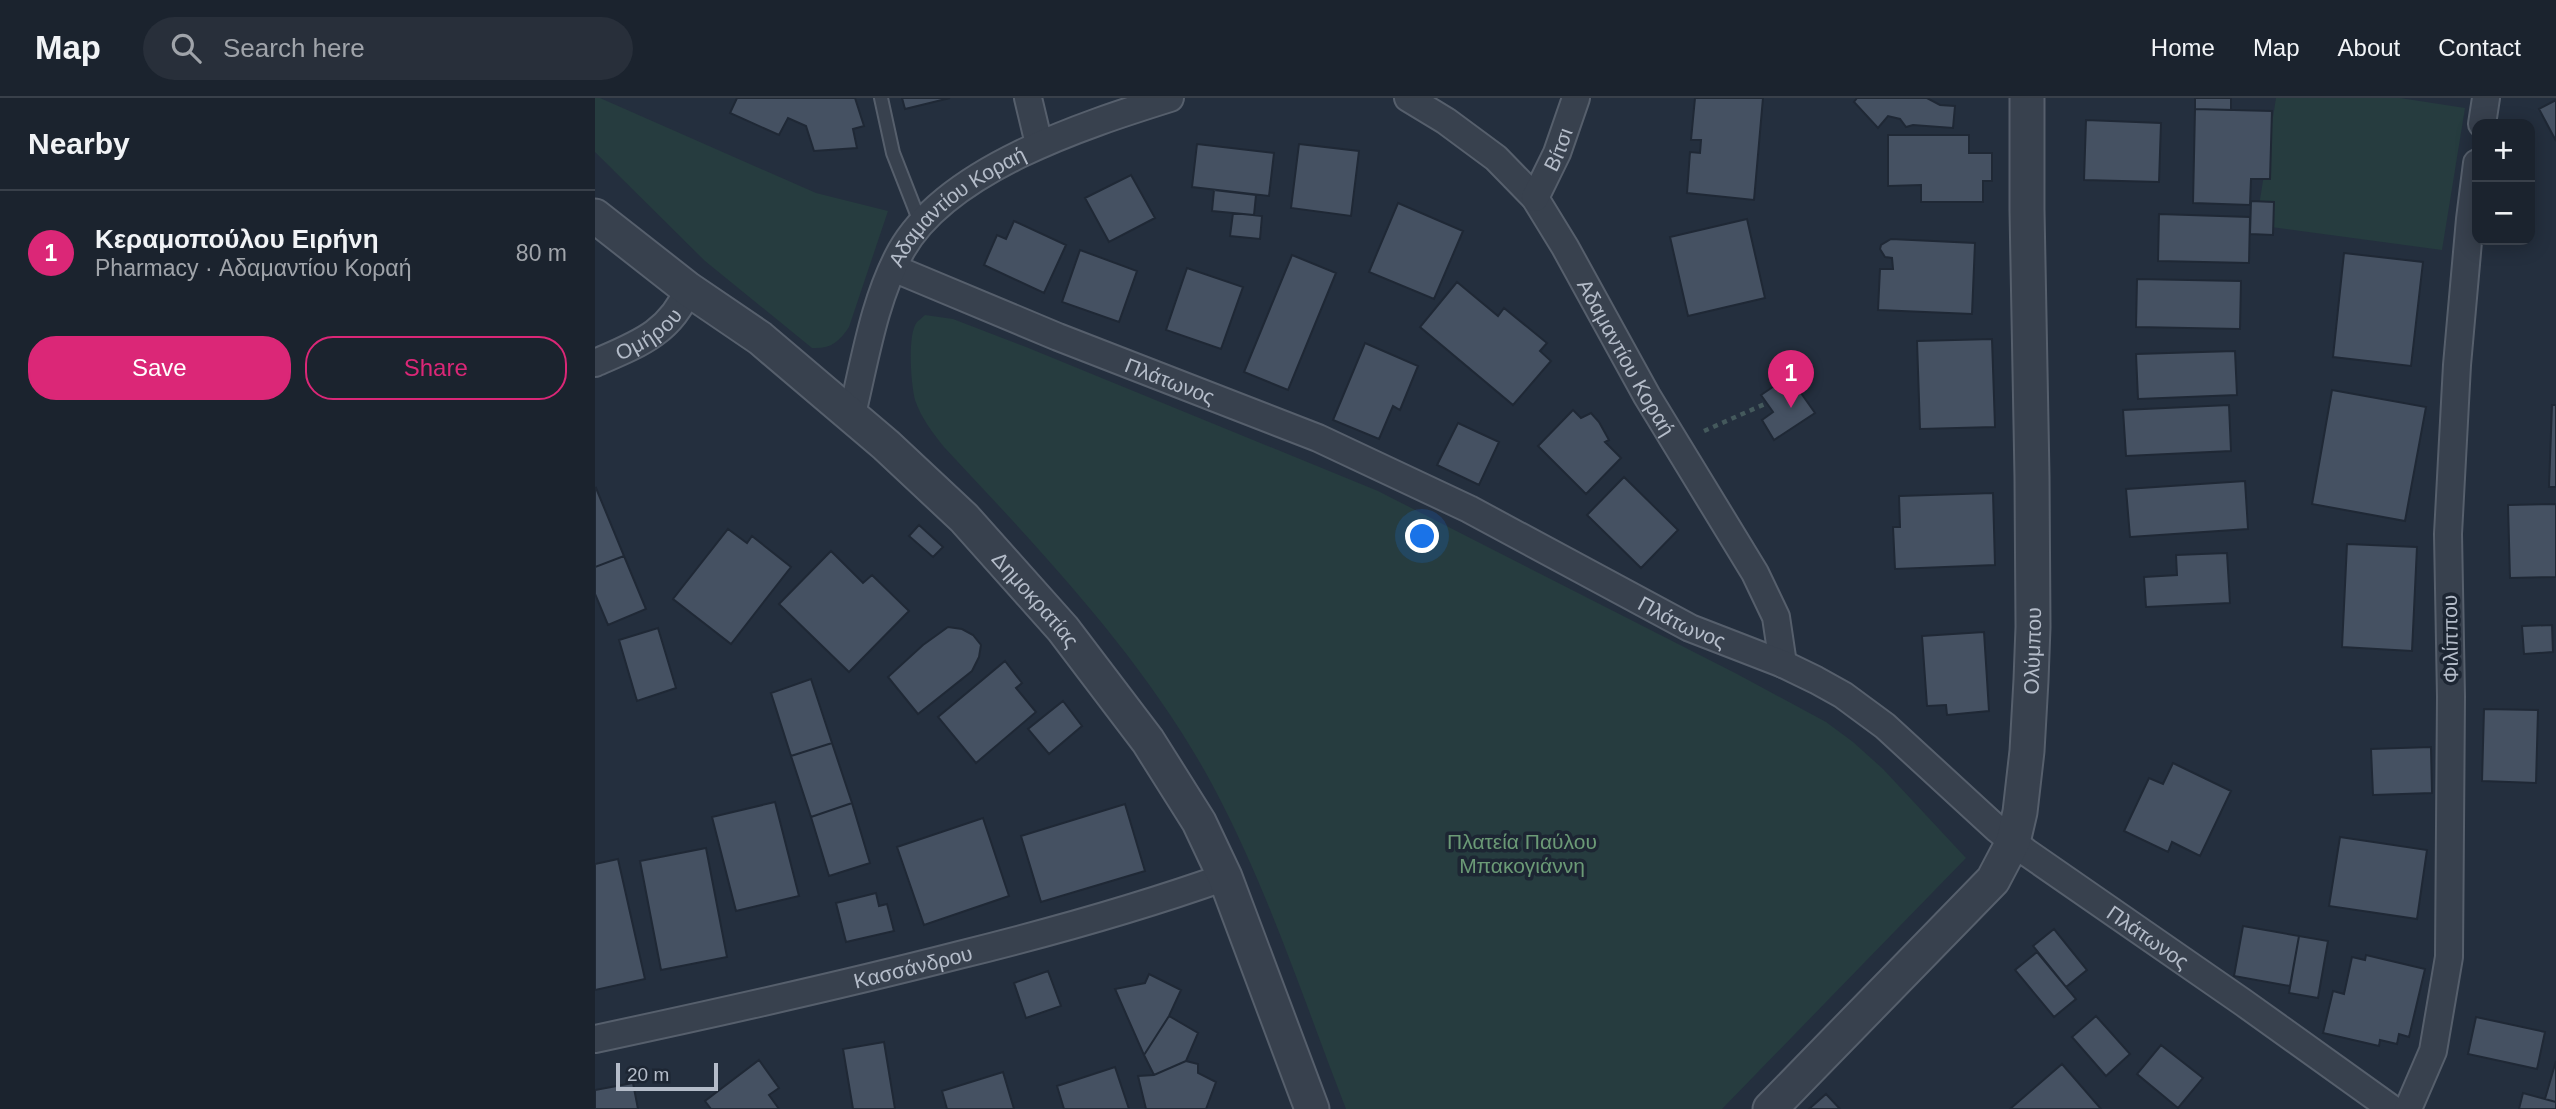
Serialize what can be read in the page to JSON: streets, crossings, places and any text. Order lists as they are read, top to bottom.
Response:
{
  "streets": {
    "street": [
      "Βίτσι",
      "Αδαμαντίου Κοραή",
      "Ομήρου",
      "Πλάτωνος",
      "Δημοκρατίας",
      "Φιλίππου",
      "Ολύμπου",
      "Κασσάνδρου"
    ]
  },
  "crossings": [
    ["Βίτσι", "Αδαμαντίου Κοραή"],
    ["Αδαμαντίου Κοραή", "Πλάτωνος"],
    ["Αδαμαντίου Κοραή", "Δημοκρατίας"],
    ["Ομήρου", "Δημοκρατίας"],
    ["Πλάτωνος", "Ολύμπου"],
    ["Δημοκρατίας", "Κασσάνδρου"]
  ],
  "parks": ["Πλατεία Παύλου Μπακογιάννη"],
  "scale_bar": "20 m",
  "page": {
    "header": "Map",
    "search": "Search here",
    "nav": [
      "Home",
      "Map",
      "About",
      "Contact"
    ],
    "heading": "Nearby",
    "map_buttons": ["+", "−"],
    "list": [
      {
        "mark": "1",
        "name": "Κεραμοπούλου Ειρήνη",
        "note": "Pharmacy · Αδαμαντίου Κοραή",
        "value": "80 m"
      }
    ],
    "buttons": ["Save", "Share"],
    "pins": "1",
    "scale": "20 m"
  }
}
